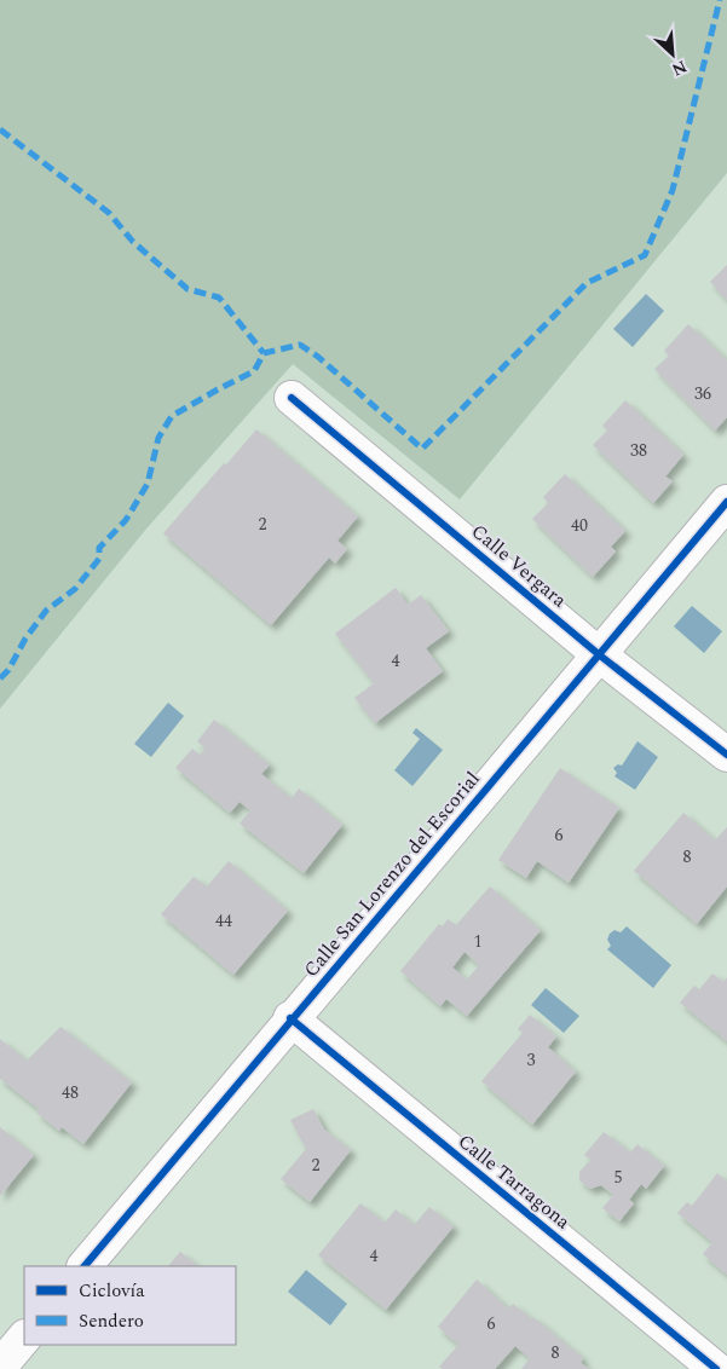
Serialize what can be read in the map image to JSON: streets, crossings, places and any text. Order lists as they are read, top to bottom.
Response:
{
  "streets": {
    "street": ["Calle Vergara", "Calle San Lorenzo del Escorial", "Calle Tarragona"]
  },
  "crossings": [
    ["Calle Vergara", "Calle San Lorenzo del Escorial"],
    ["Calle San Lorenzo del Escorial", "Calle Tarragona"]
  ],
  "house_numbers": [
    "36",
    "38",
    "2",
    "40",
    "4",
    "6",
    "8",
    "44",
    "1",
    "3",
    "48",
    "2",
    "5",
    "4",
    "6",
    "8"
  ],
  "legend": ["Ciclovía", "Sendero"],
  "north": "bottom right"
}
